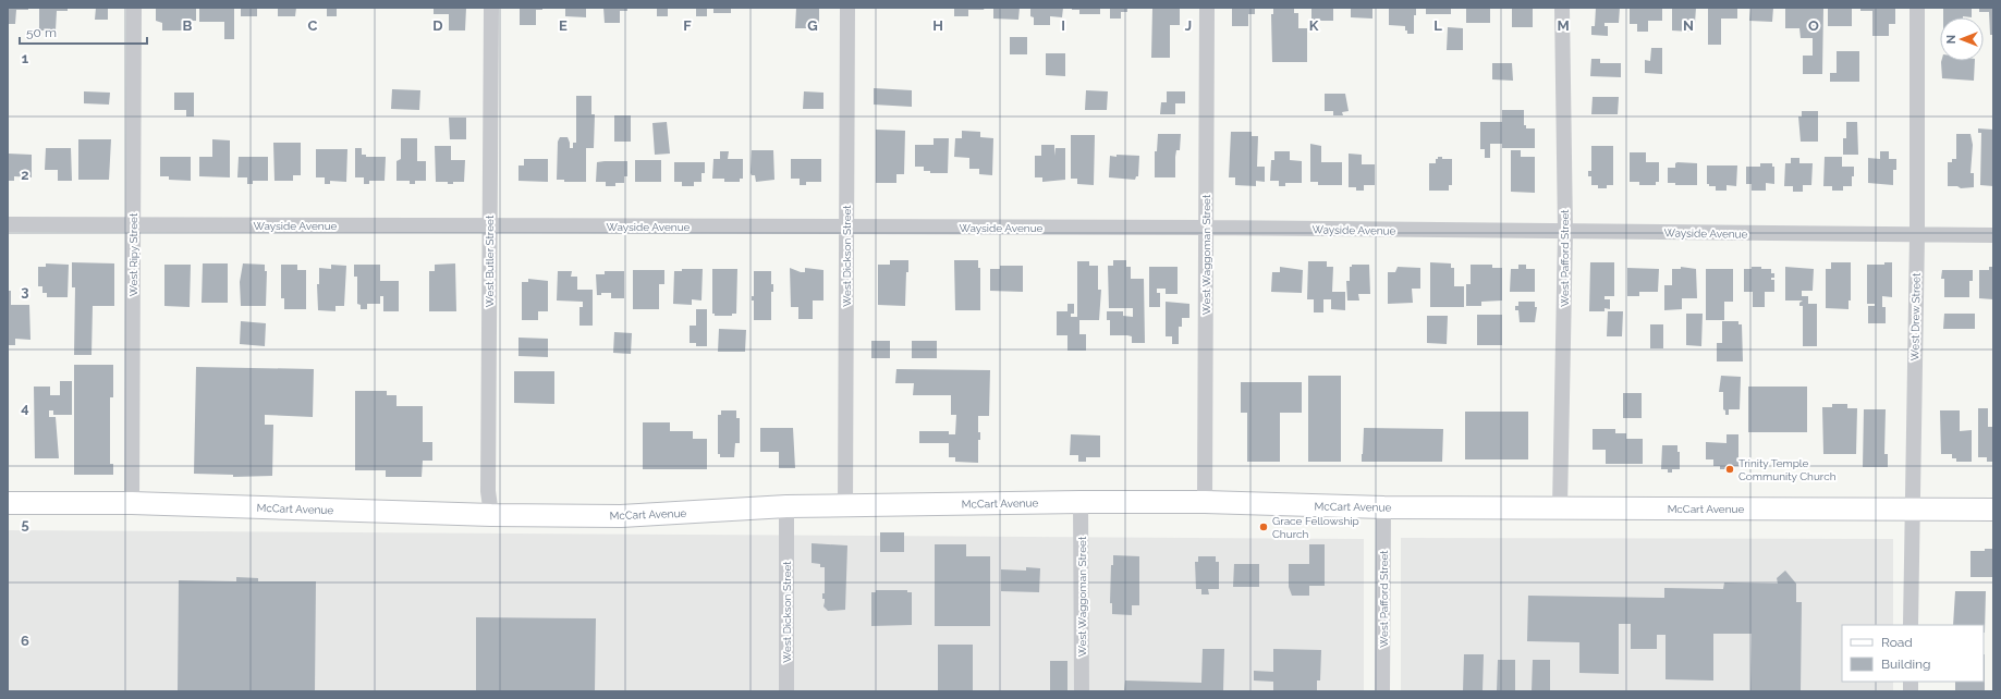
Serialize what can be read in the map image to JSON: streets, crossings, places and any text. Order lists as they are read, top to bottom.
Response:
{
  "streets": {
    "main road": ["McCart Avenue"],
    "street": [
      "Wayside Avenue",
      "West Ripy Street",
      "West Waggoman Street",
      "West Dickson Street",
      "West Pafford Street",
      "West Butler Street",
      "West Drew Street"
    ]
  },
  "crossings": [
    ["Wayside Avenue", "West Ripy Street"],
    ["Wayside Avenue", "West Waggoman Street"],
    ["Wayside Avenue", "West Dickson Street"],
    ["Wayside Avenue", "West Pafford Street"],
    ["Wayside Avenue", "West Butler Street"],
    ["Wayside Avenue", "West Drew Street"],
    ["West Ripy Street", "McCart Avenue"],
    ["West Waggoman Street", "McCart Avenue"],
    ["West Dickson Street", "McCart Avenue"],
    ["West Pafford Street", "McCart Avenue"],
    ["West Butler Street", "McCart Avenue"],
    ["West Drew Street", "McCart Avenue"]
  ],
  "places": ["Trinity Temple Community Church", "Grace Fellowship Church"],
  "legend": ["Road", "Building"],
  "scale_bar": "50 m",
  "north": "left",
  "grid": {
    "columns": [
      "B",
      "C",
      "D",
      "E",
      "F",
      "G",
      "H",
      "I",
      "J",
      "K",
      "L",
      "M",
      "N",
      "O"
    ],
    "rows": [
      "1",
      "2",
      "3",
      "4",
      "5",
      "6"
    ]
  }
}
